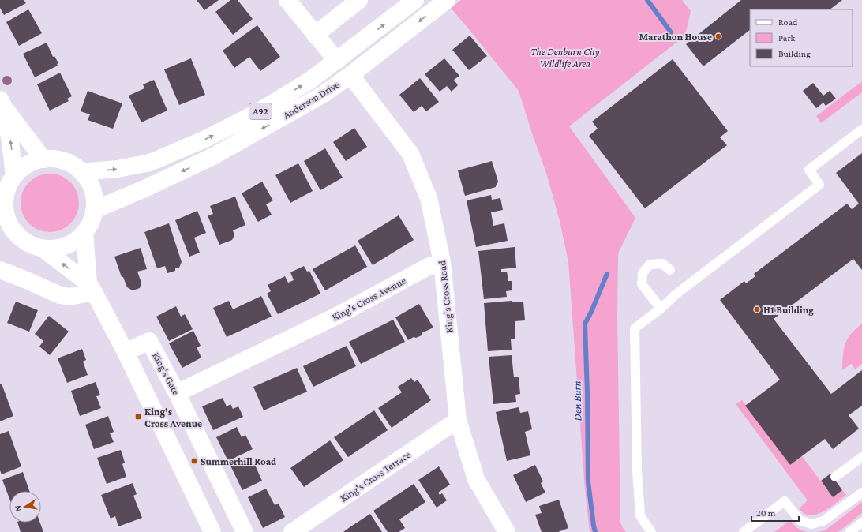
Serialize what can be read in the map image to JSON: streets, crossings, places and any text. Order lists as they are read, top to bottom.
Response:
{
  "streets": {
    "street": [
      "Anderson Drive",
      "A92",
      "King's Cross Road",
      "King's Cross Avenue",
      "King's Gate",
      "King's Cross Terrace"
    ]
  },
  "crossings": [
    ["Anderson Drive", "King's Cross Road"],
    ["King's Cross Road", "King's Cross Avenue"],
    ["King's Cross Road", "King's Cross Terrace"],
    ["King's Cross Avenue", "King's Gate"]
  ],
  "water": ["Den Burn"],
  "parks": ["The Denburn City Wildlife Area"],
  "places": {
    "other": ["Marathon House", "H1 Building"],
    "transit": ["King's Cross Avenue", "Summerhill Road"]
  },
  "legend": ["Road", "Park", "Building"],
  "scale_bar": "20 m",
  "north": "left"
}
